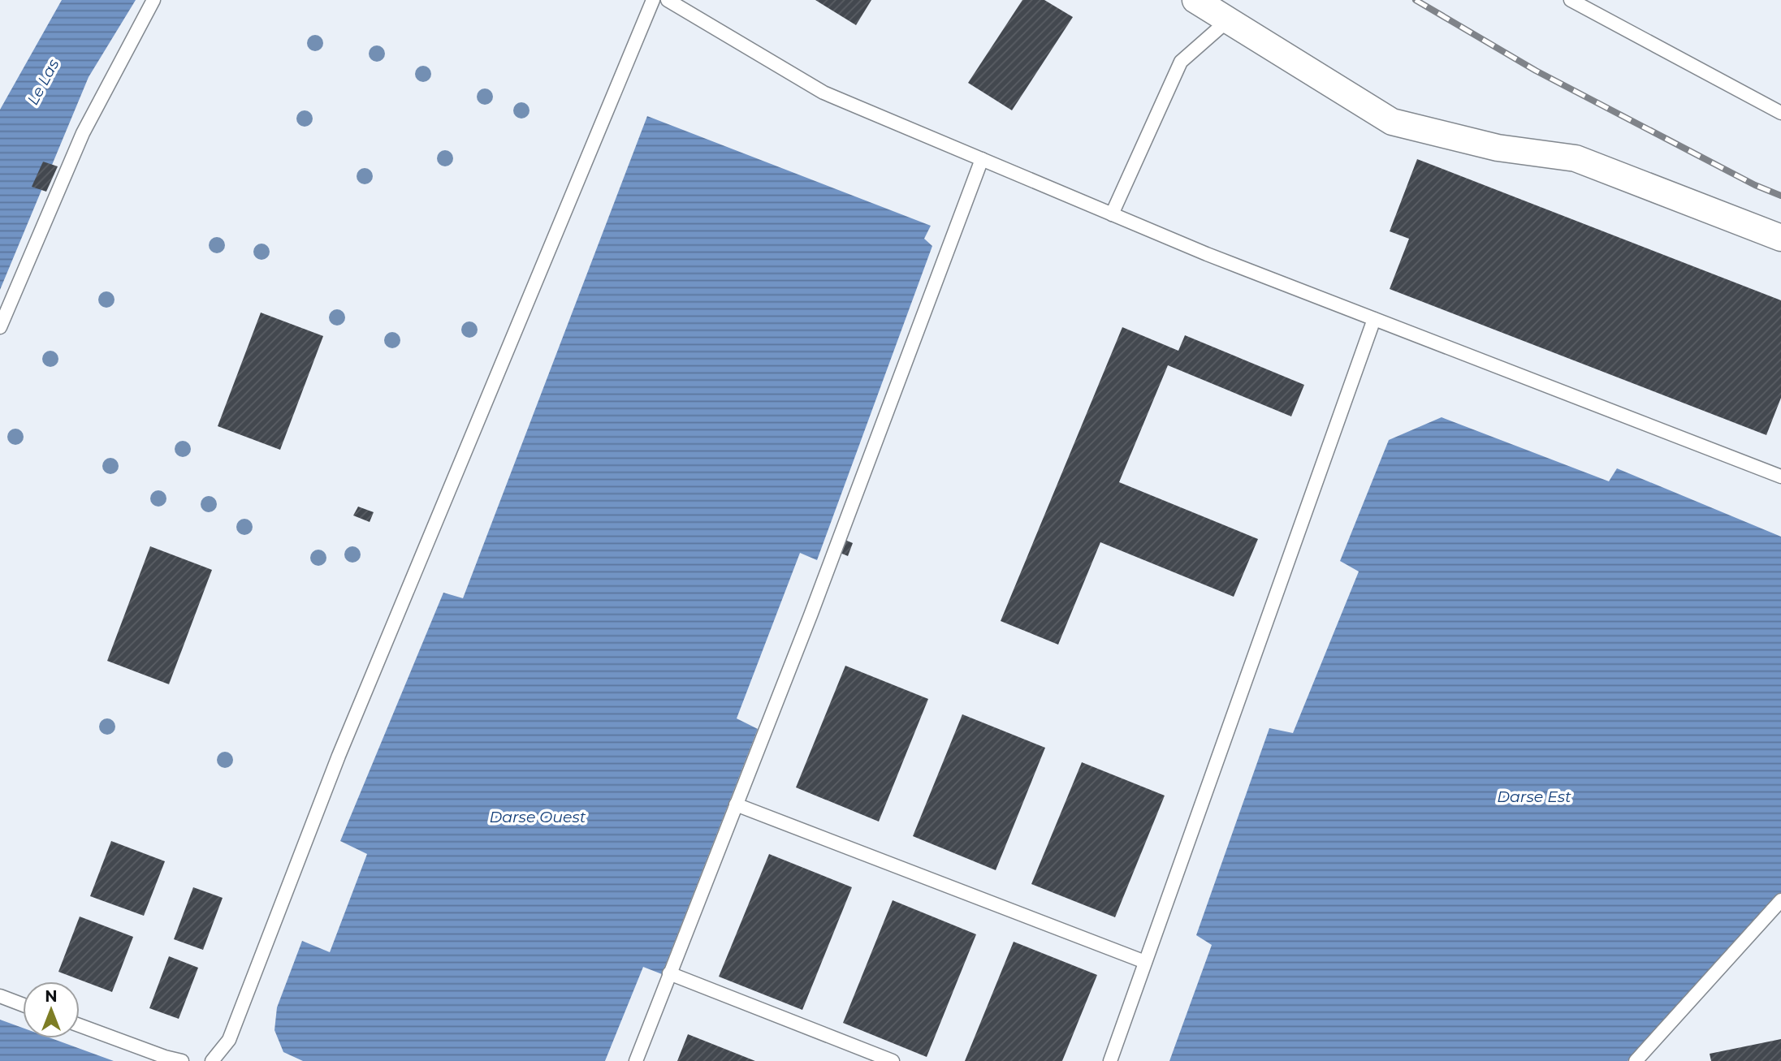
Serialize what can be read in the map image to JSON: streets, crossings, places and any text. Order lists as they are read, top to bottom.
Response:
{
  "water": ["Le Las", "Darse Est", "Darse Ouest"],
  "north": "top"
}
